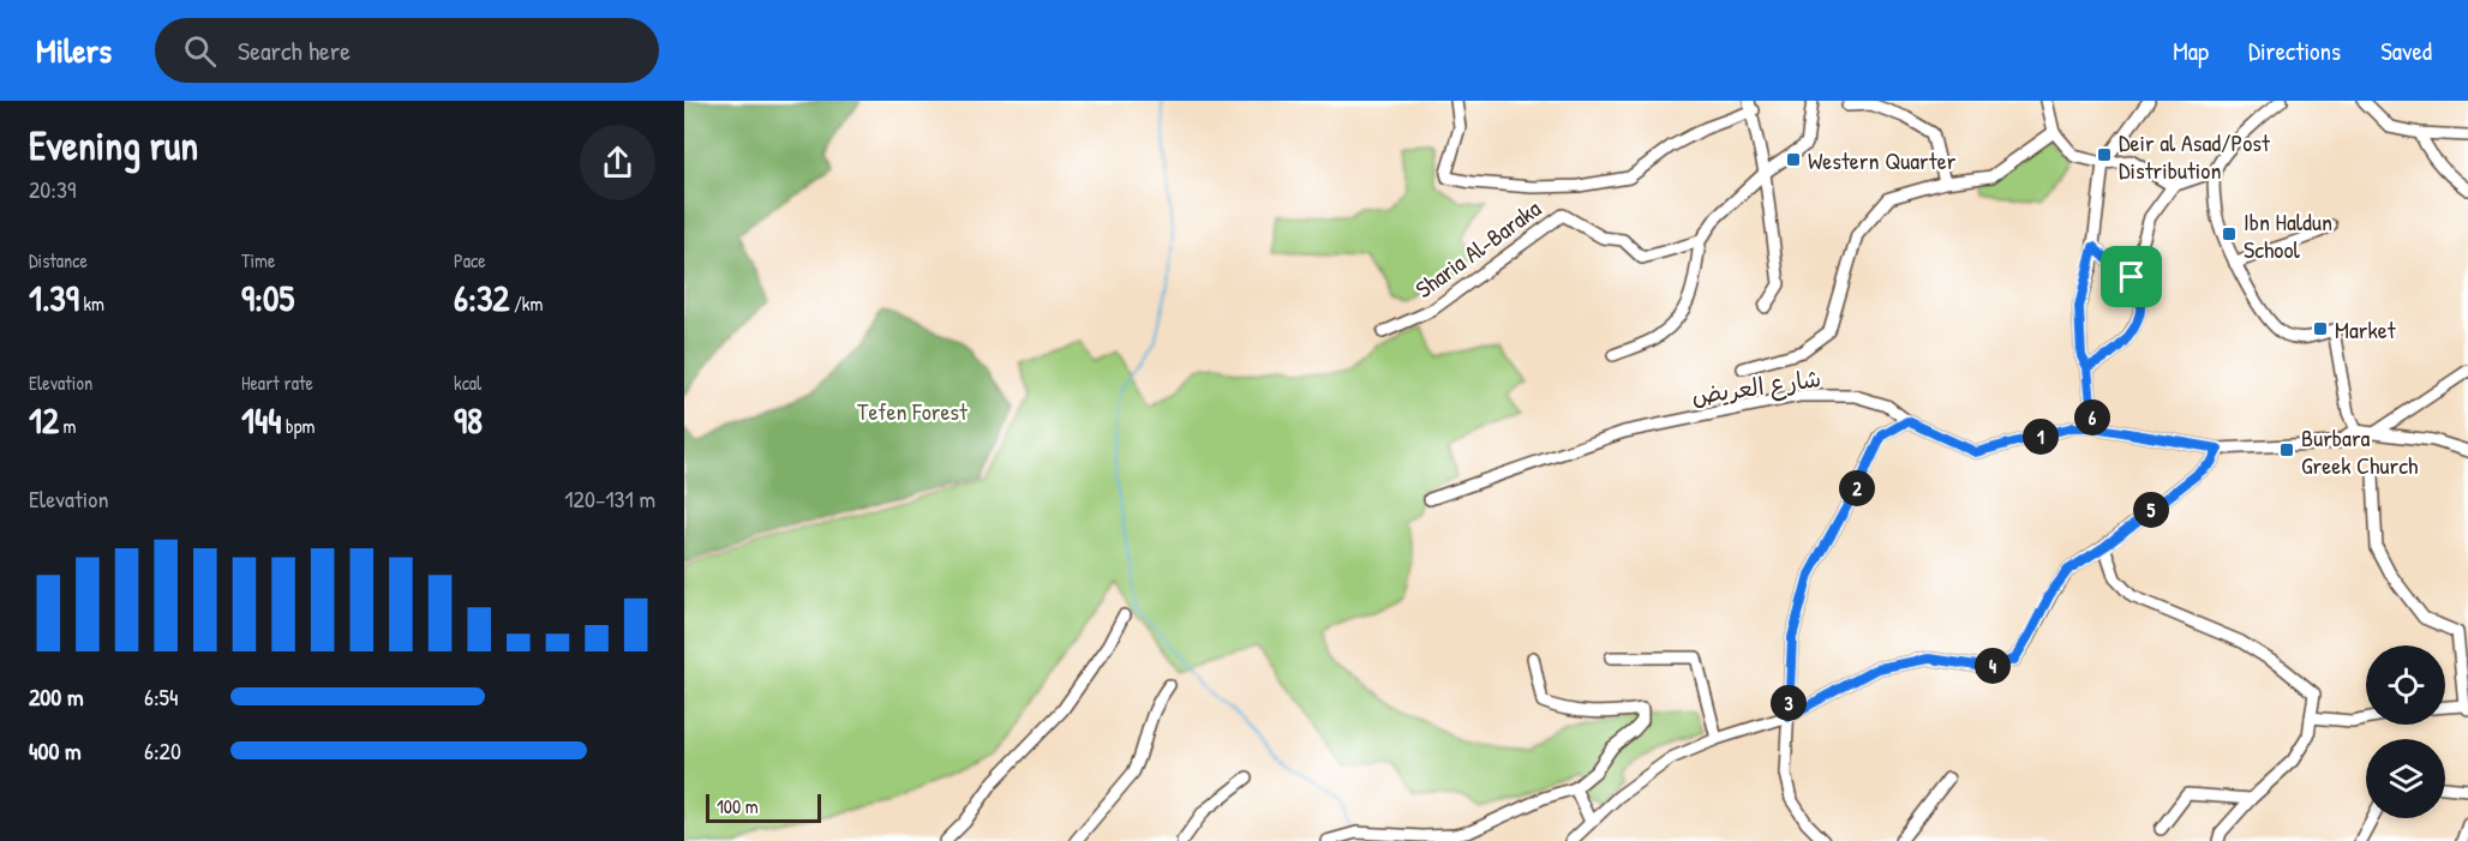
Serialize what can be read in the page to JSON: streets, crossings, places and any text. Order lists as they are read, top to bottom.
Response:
{
  "streets": {
    "street": ["Sharia Al-Baraka", "شارع العريض"]
  },
  "parks": ["Tefen Forest"],
  "places": {
    "transit": [
      "Deir al Asad/Post Distribution",
      "Western Quarter",
      "Ibn Haldun School",
      "Market",
      "Burbara Greek Church"
    ]
  },
  "scale_bar": "100 m",
  "page": {
    "header": "Milers",
    "search": "Search here",
    "nav": ["Map", "Directions", "Saved"],
    "heading": ["Evening run", "20:39"],
    "stats": [
      ["Distance", "1.39 km"],
      ["Time", "9:05"],
      ["Pace", "6:32 /km"],
      ["Elevation", "12 m"],
      ["Heart rate", "144 bpm"],
      ["kcal", "98"]
    ],
    "pins": [
      "6",
      "1",
      "2",
      "5",
      "4",
      "3"
    ],
    "chart": ["Elevation", "120–131 m"],
    "list": [
      {
        "name": "200 m",
        "note": "6:54"
      },
      {
        "name": "400 m",
        "note": "6:20"
      }
    ],
    "scale": "100 m"
  }
}
